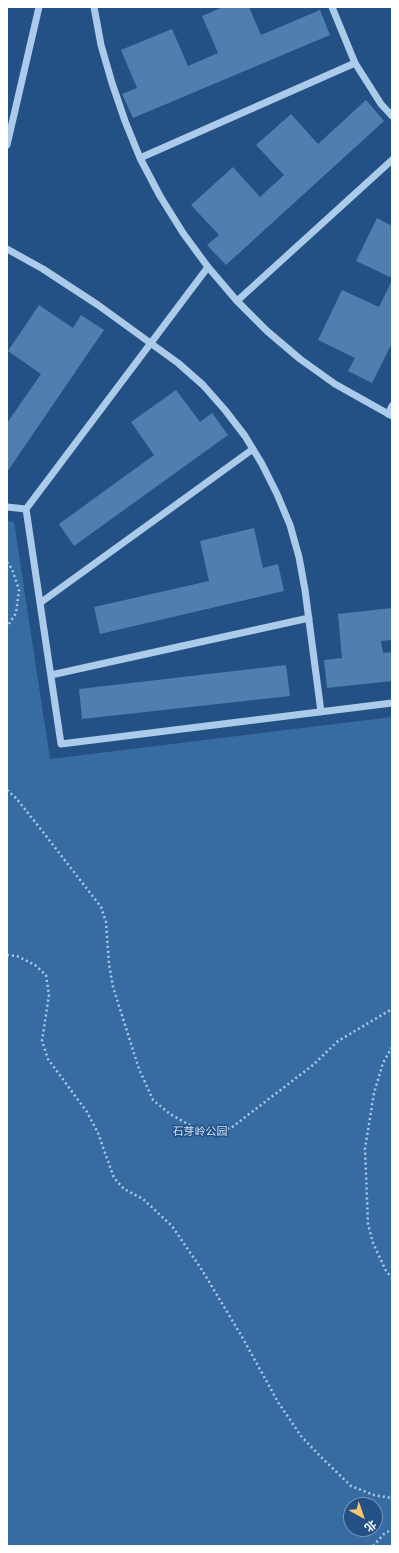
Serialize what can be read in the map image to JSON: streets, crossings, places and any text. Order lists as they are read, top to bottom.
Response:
{
  "parks": ["石芽岭公园"],
  "north": "bottom right"
}
